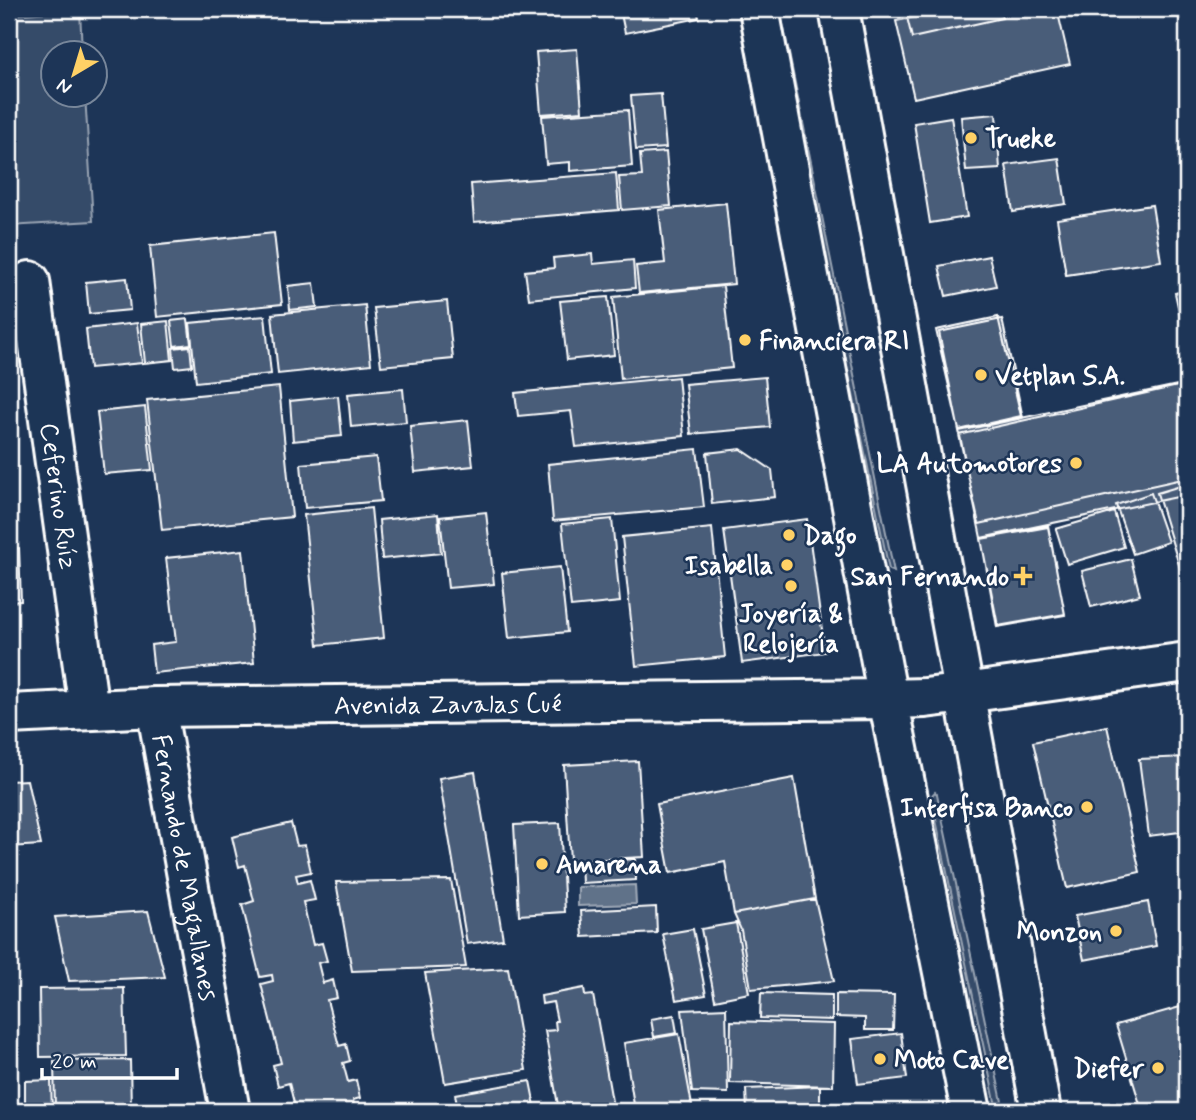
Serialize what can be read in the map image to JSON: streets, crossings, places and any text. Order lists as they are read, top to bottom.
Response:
{
  "streets": {
    "main road": ["Ceferino Ruíz", "Avenida Zavalas Cué", "Fernando de Magallanes"]
  },
  "crossings": [
    ["Ceferino Ruíz", "Avenida Zavalas Cué"],
    ["Avenida Zavalas Cué", "Fernando de Magallanes"]
  ],
  "places": {
    "other": [
      "Trueke",
      "Financiera RI",
      "Vetplan S.A.",
      "LA Automotores",
      "Dago",
      "Isabella",
      "Joyería & Relojería",
      "Interfisa Banco",
      "Amarena",
      "Monzon",
      "Moto Cave",
      "Diefer"
    ],
    "health": ["San Fernando"]
  },
  "scale_bar": "20 m",
  "north": "bottom left"
}
